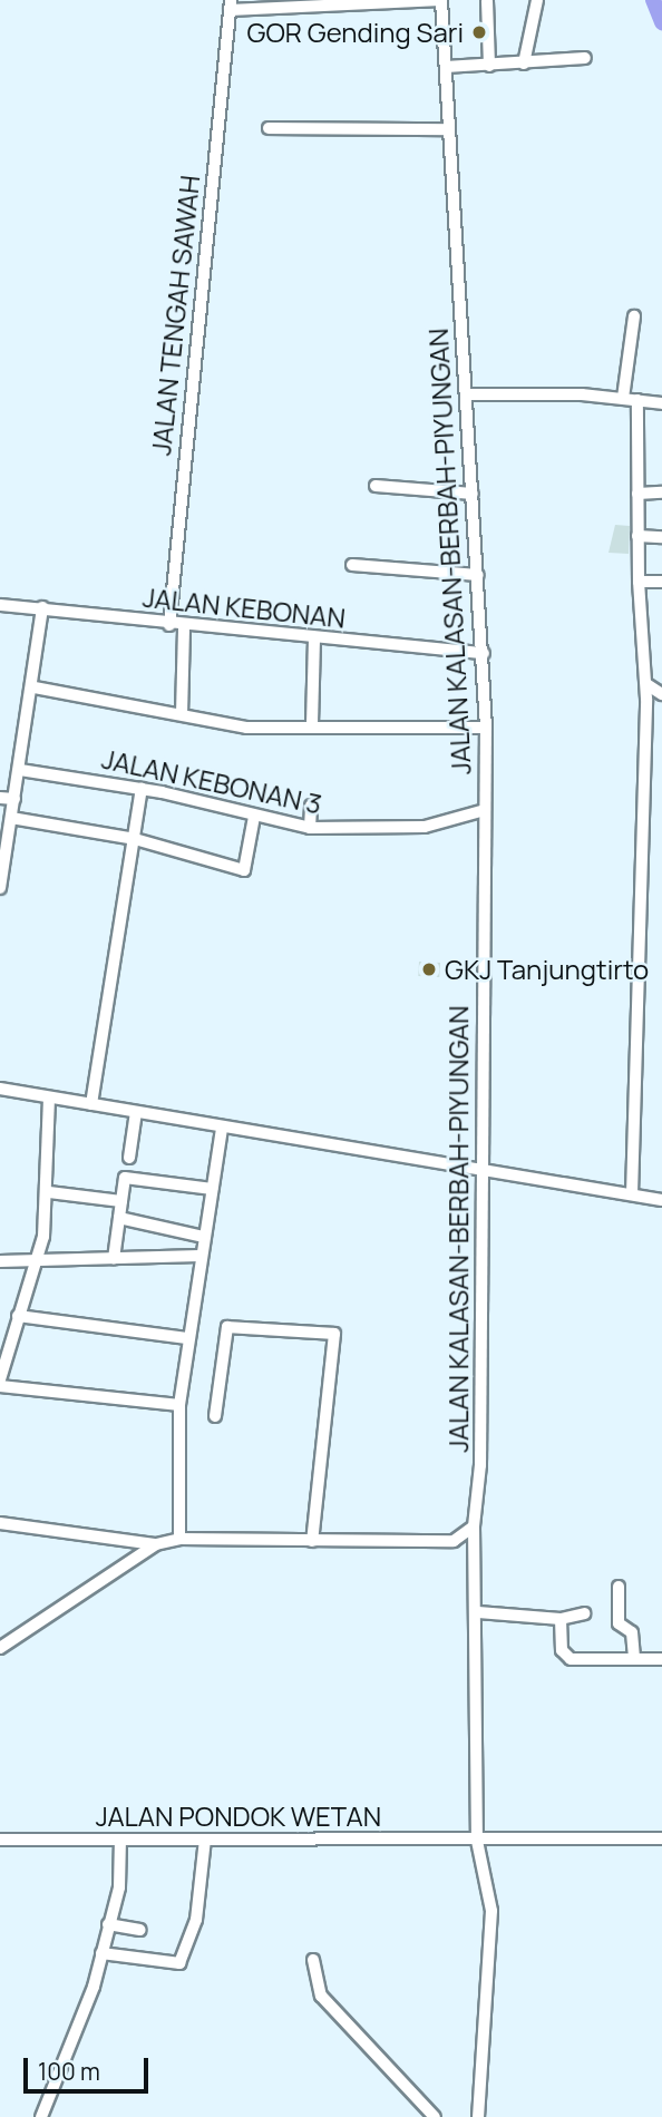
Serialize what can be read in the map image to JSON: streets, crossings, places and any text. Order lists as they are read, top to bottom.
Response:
{
  "streets": {
    "street": [
      "JALAN TENGAH SAWAH",
      "JALAN KALASAN-BERBAH-PIYUNGAN",
      "JALAN KEBONAN",
      "JALAN KEBONAN 3",
      "JALAN PONDOK WETAN"
    ]
  },
  "crossings": [
    ["JALAN TENGAH SAWAH", "JALAN KALASAN-BERBAH-PIYUNGAN"],
    ["JALAN TENGAH SAWAH", "JALAN KEBONAN"],
    ["JALAN KALASAN-BERBAH-PIYUNGAN", "JALAN KEBONAN"],
    ["JALAN KALASAN-BERBAH-PIYUNGAN", "JALAN KEBONAN 3"],
    ["JALAN KALASAN-BERBAH-PIYUNGAN", "JALAN PONDOK WETAN"]
  ],
  "places": ["GOR Gending Sari", "GKJ Tanjungtirto"],
  "scale_bar": "100 m"
}
